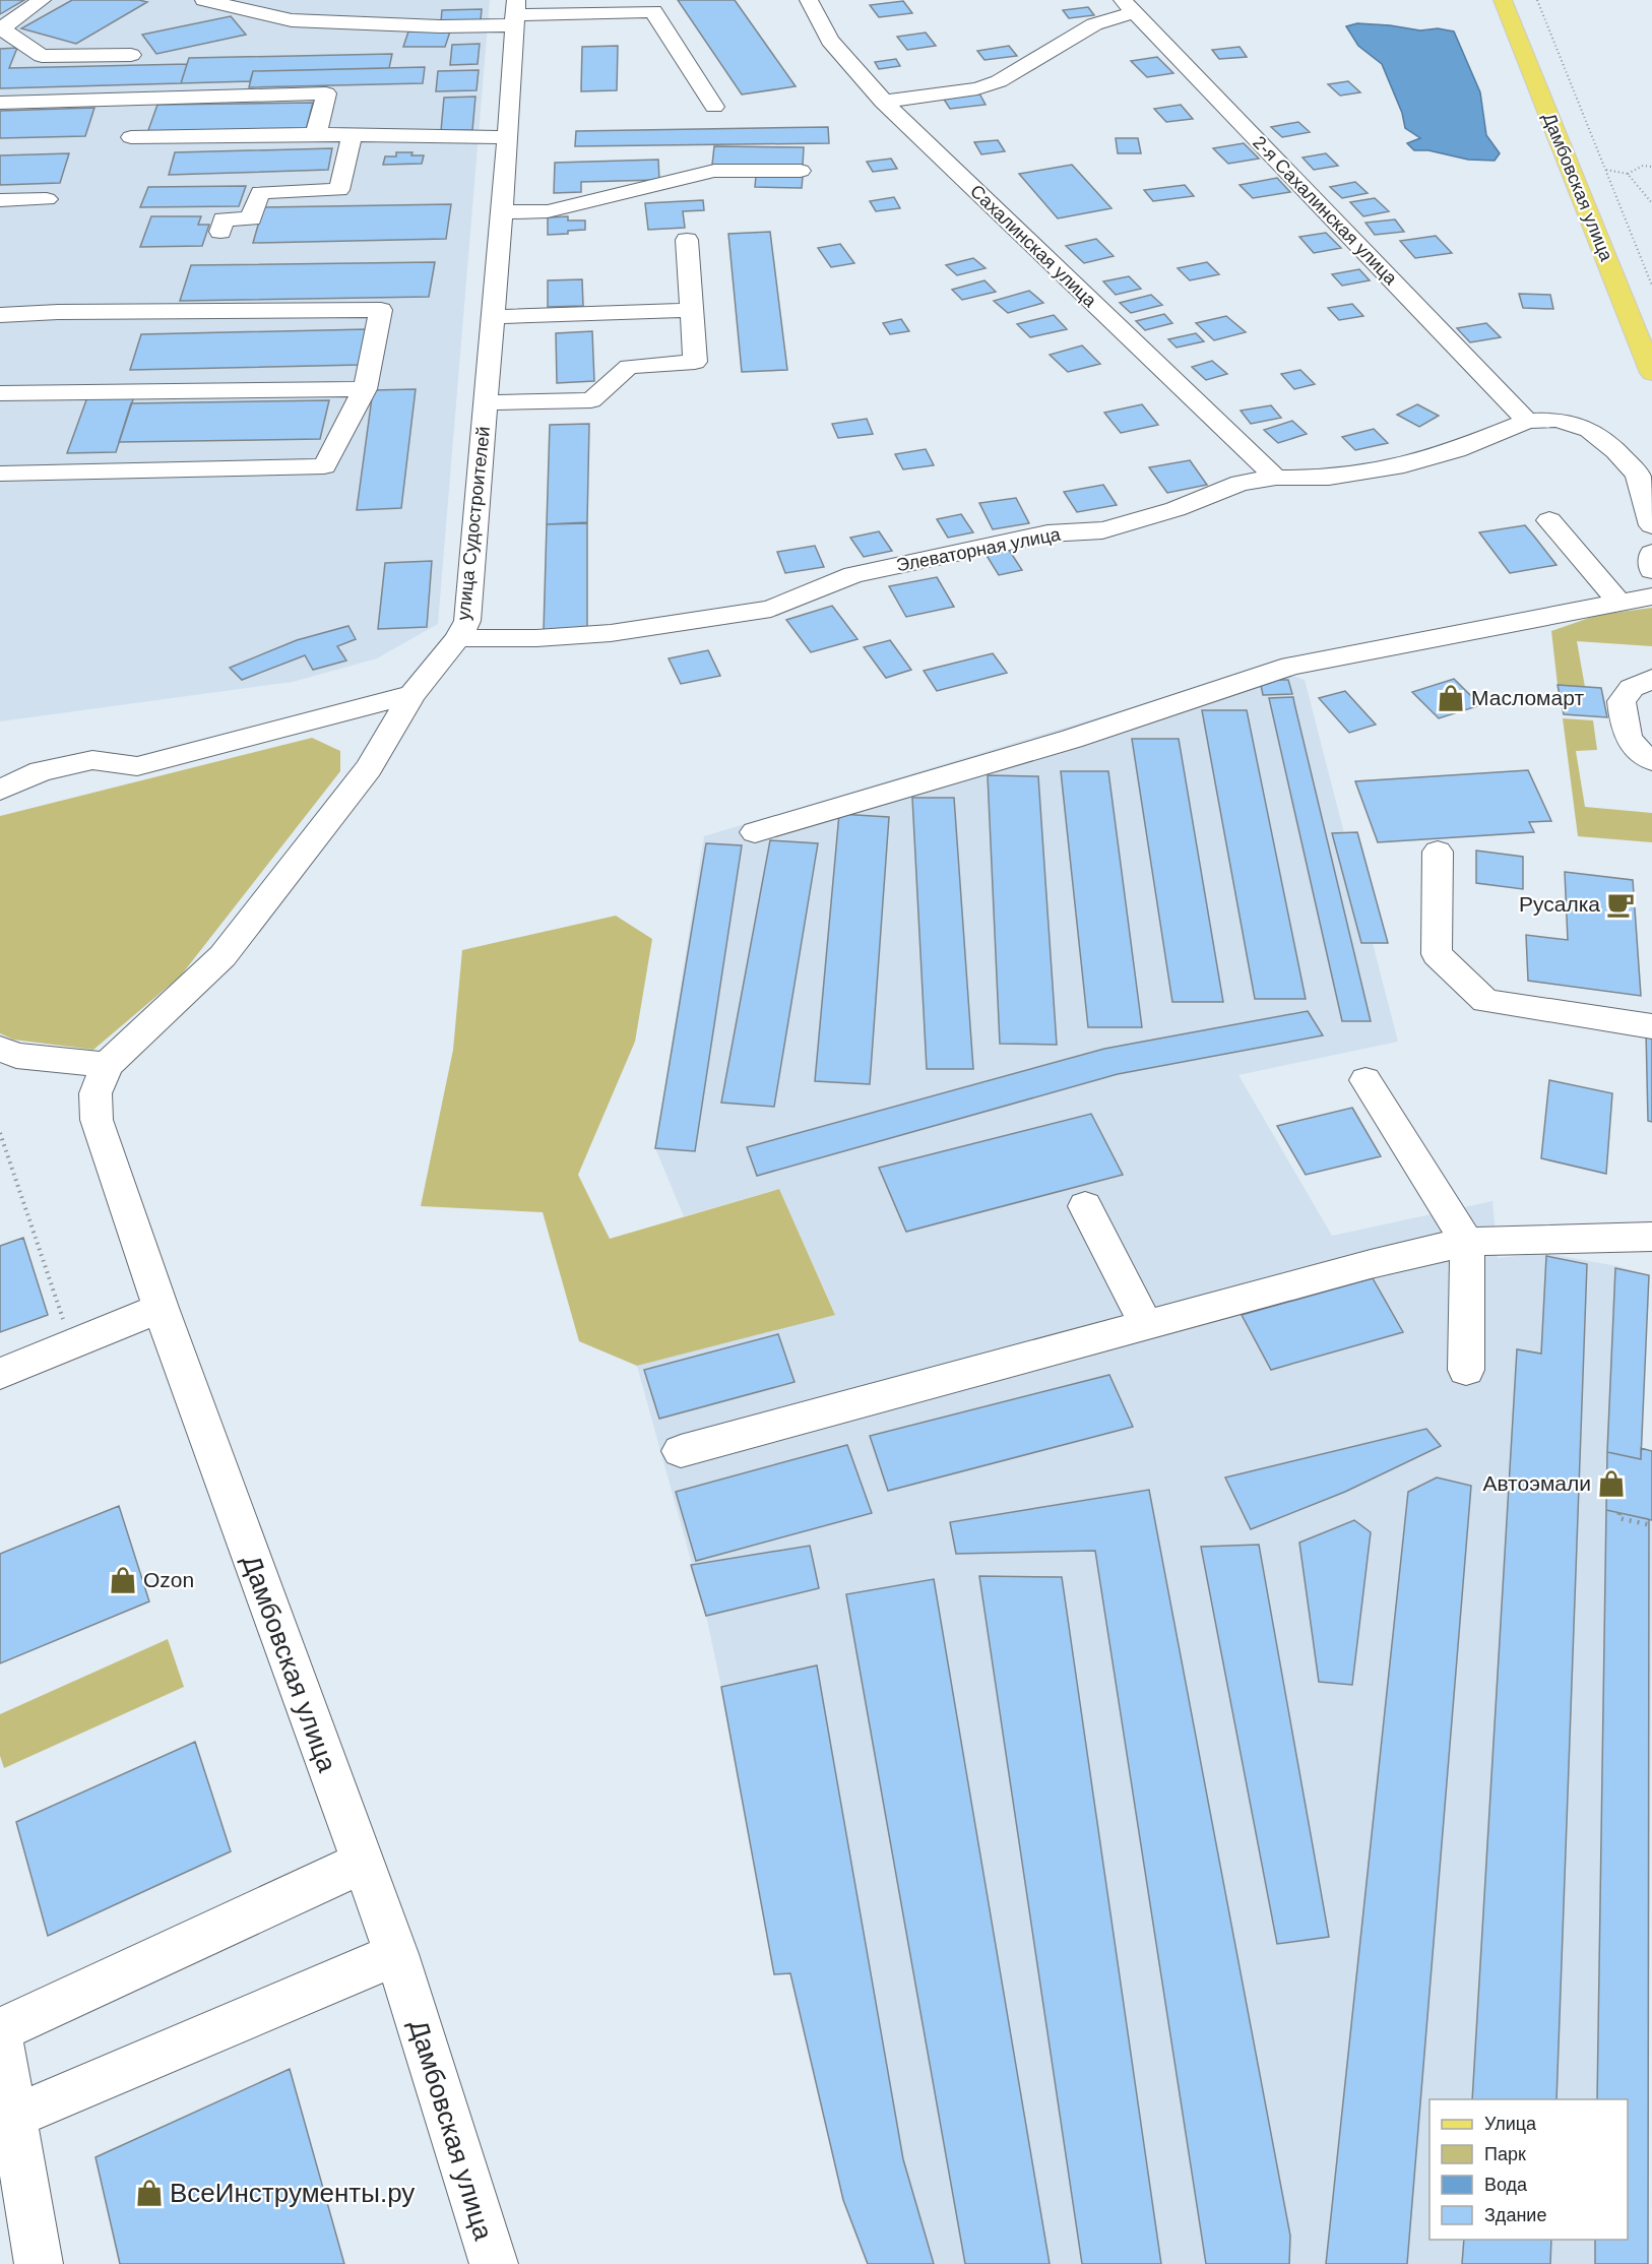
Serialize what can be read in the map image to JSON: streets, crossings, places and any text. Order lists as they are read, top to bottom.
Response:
{
  "streets": {
    "main road": ["Дамбовская улица"],
    "street": [
      "2-я Сахалинская улица",
      "Сахалинская улица",
      "улица Судостроителей",
      "Элеваторная улица"
    ]
  },
  "crossings": [
    ["Дамбовская улица", "улица Судостроителей"],
    ["2-я Сахалинская улица", "Элеваторная улица"],
    ["Сахалинская улица", "Элеваторная улица"],
    ["улица Судостроителей", "Элеваторная улица"]
  ],
  "places": {
    "shop": [
      "Масломарт",
      "Автоэмали",
      "Ozon",
      "ВсеИнструменты.ру"
    ],
    "cafe": ["Русалка"]
  },
  "legend": [
    "Улица",
    "Парк",
    "Вода",
    "Здание"
  ]
}
